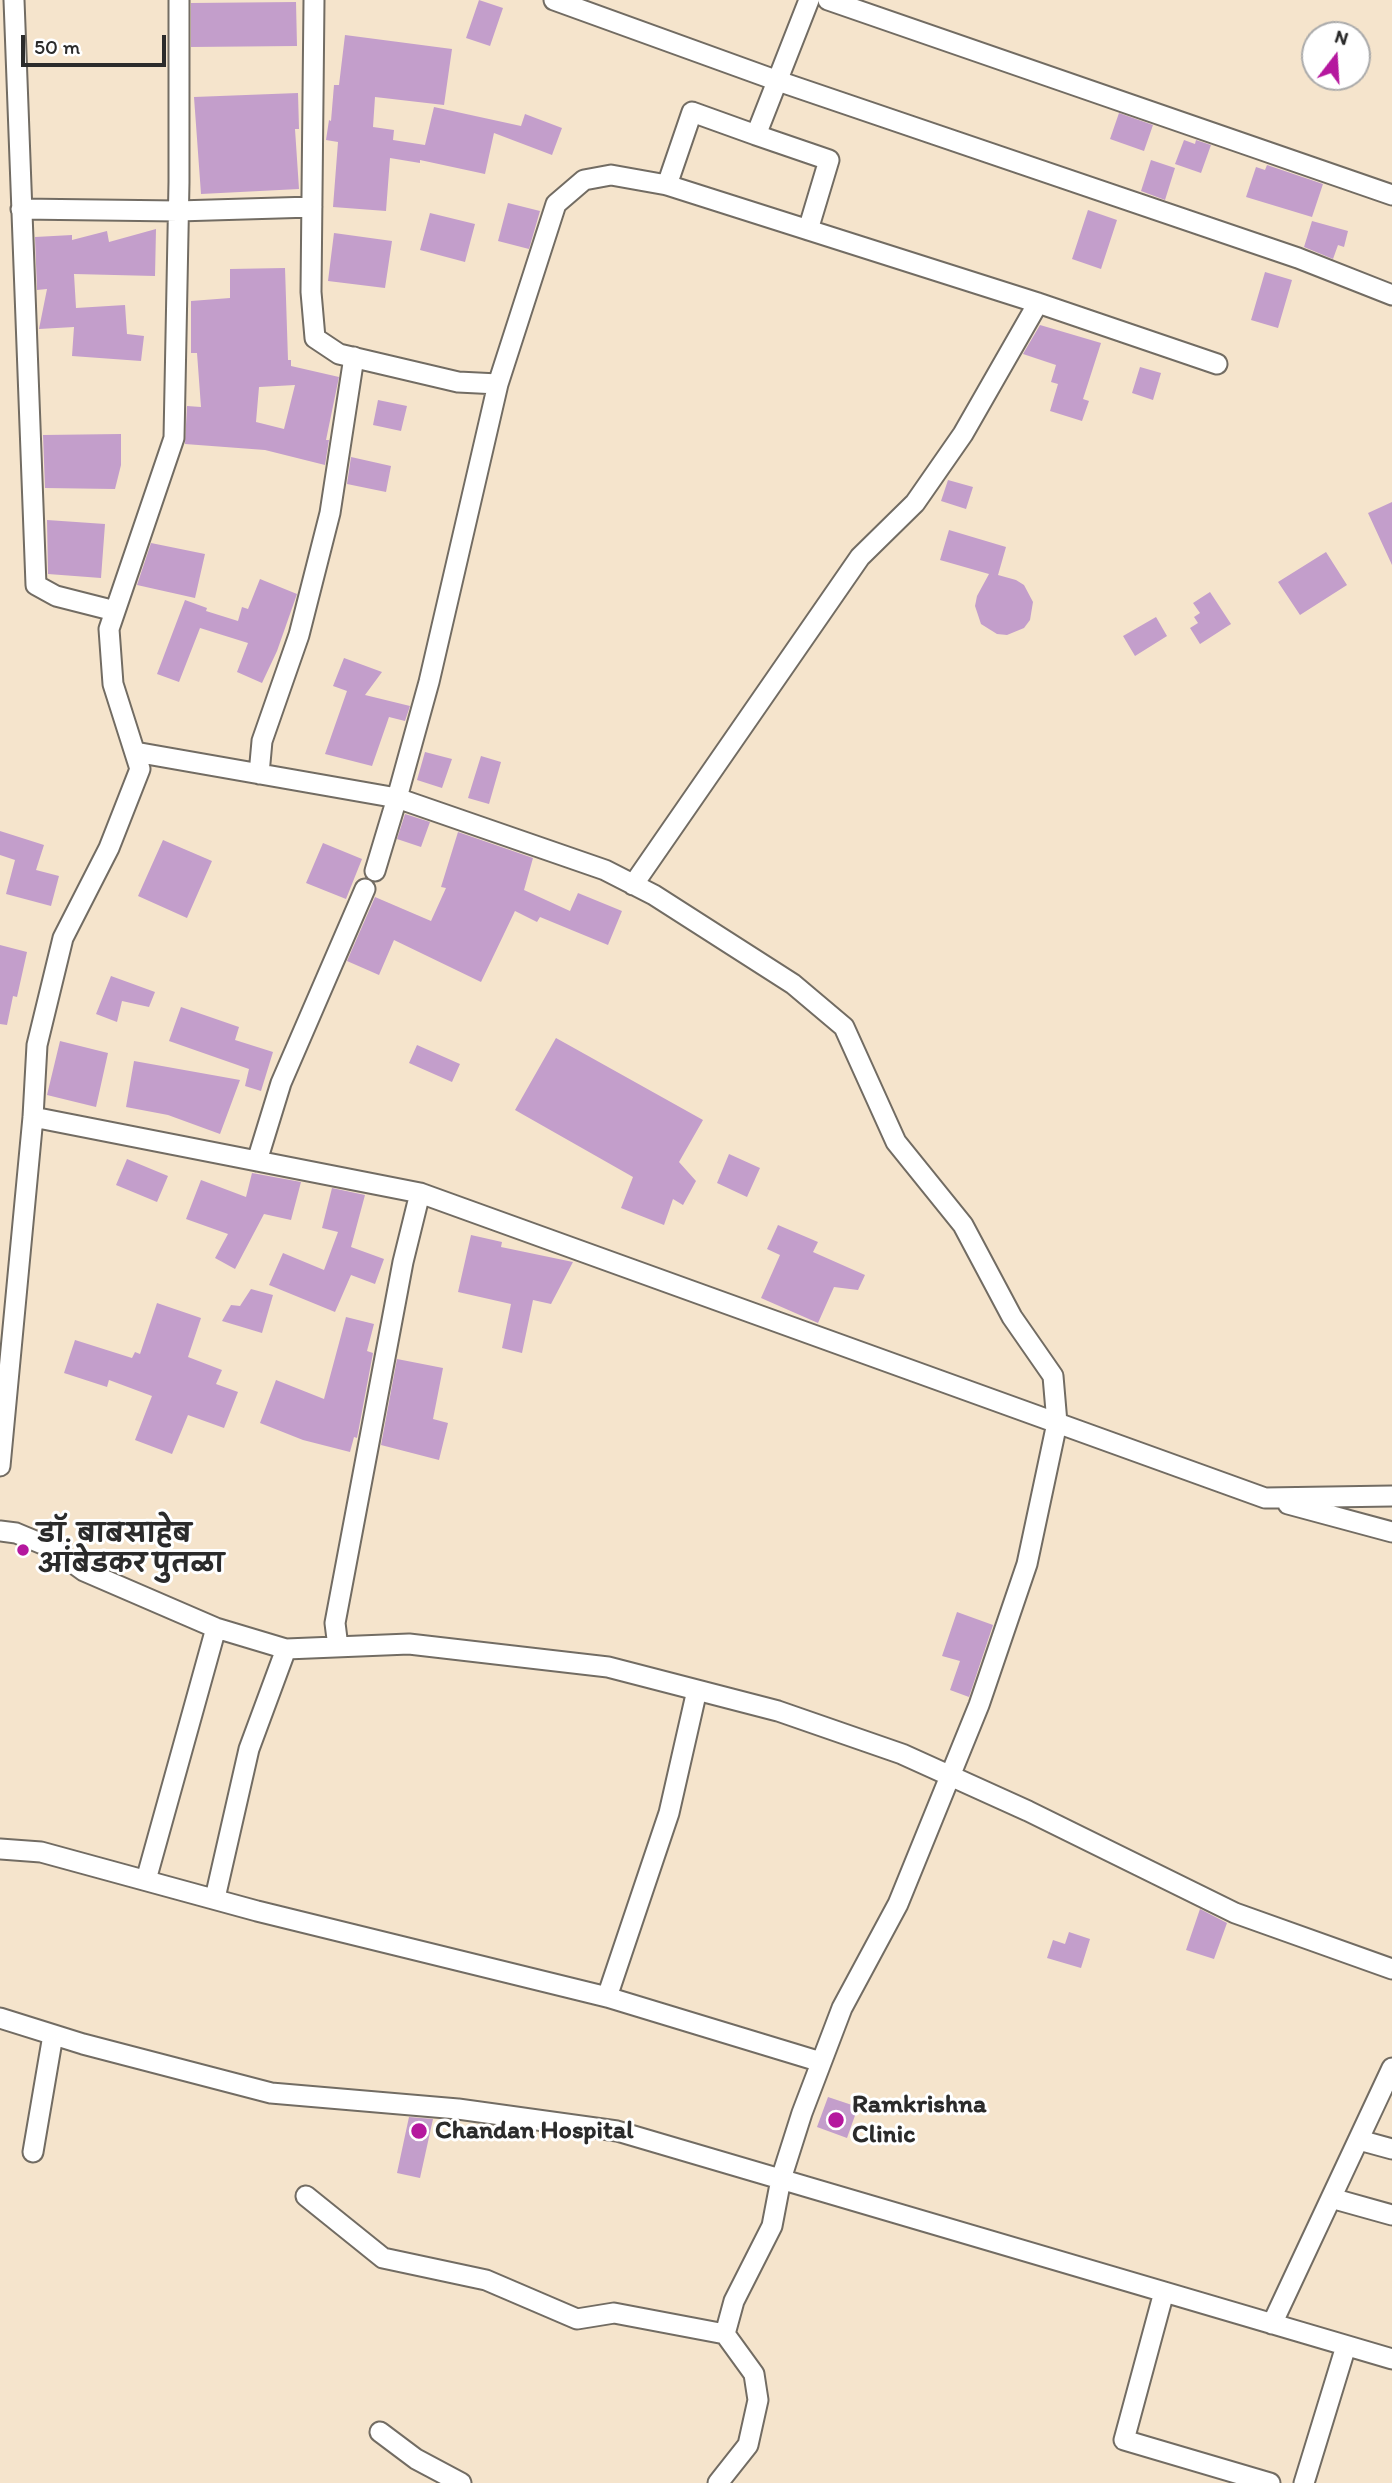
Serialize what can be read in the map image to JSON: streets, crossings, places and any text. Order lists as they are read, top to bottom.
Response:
{
  "places": ["डॉ. बाबसाहेब आंबेडकर पुतळा", "Ramkrishna Clinic", "Chandan Hospital"],
  "scale_bar": "50 m",
  "north": "top"
}
